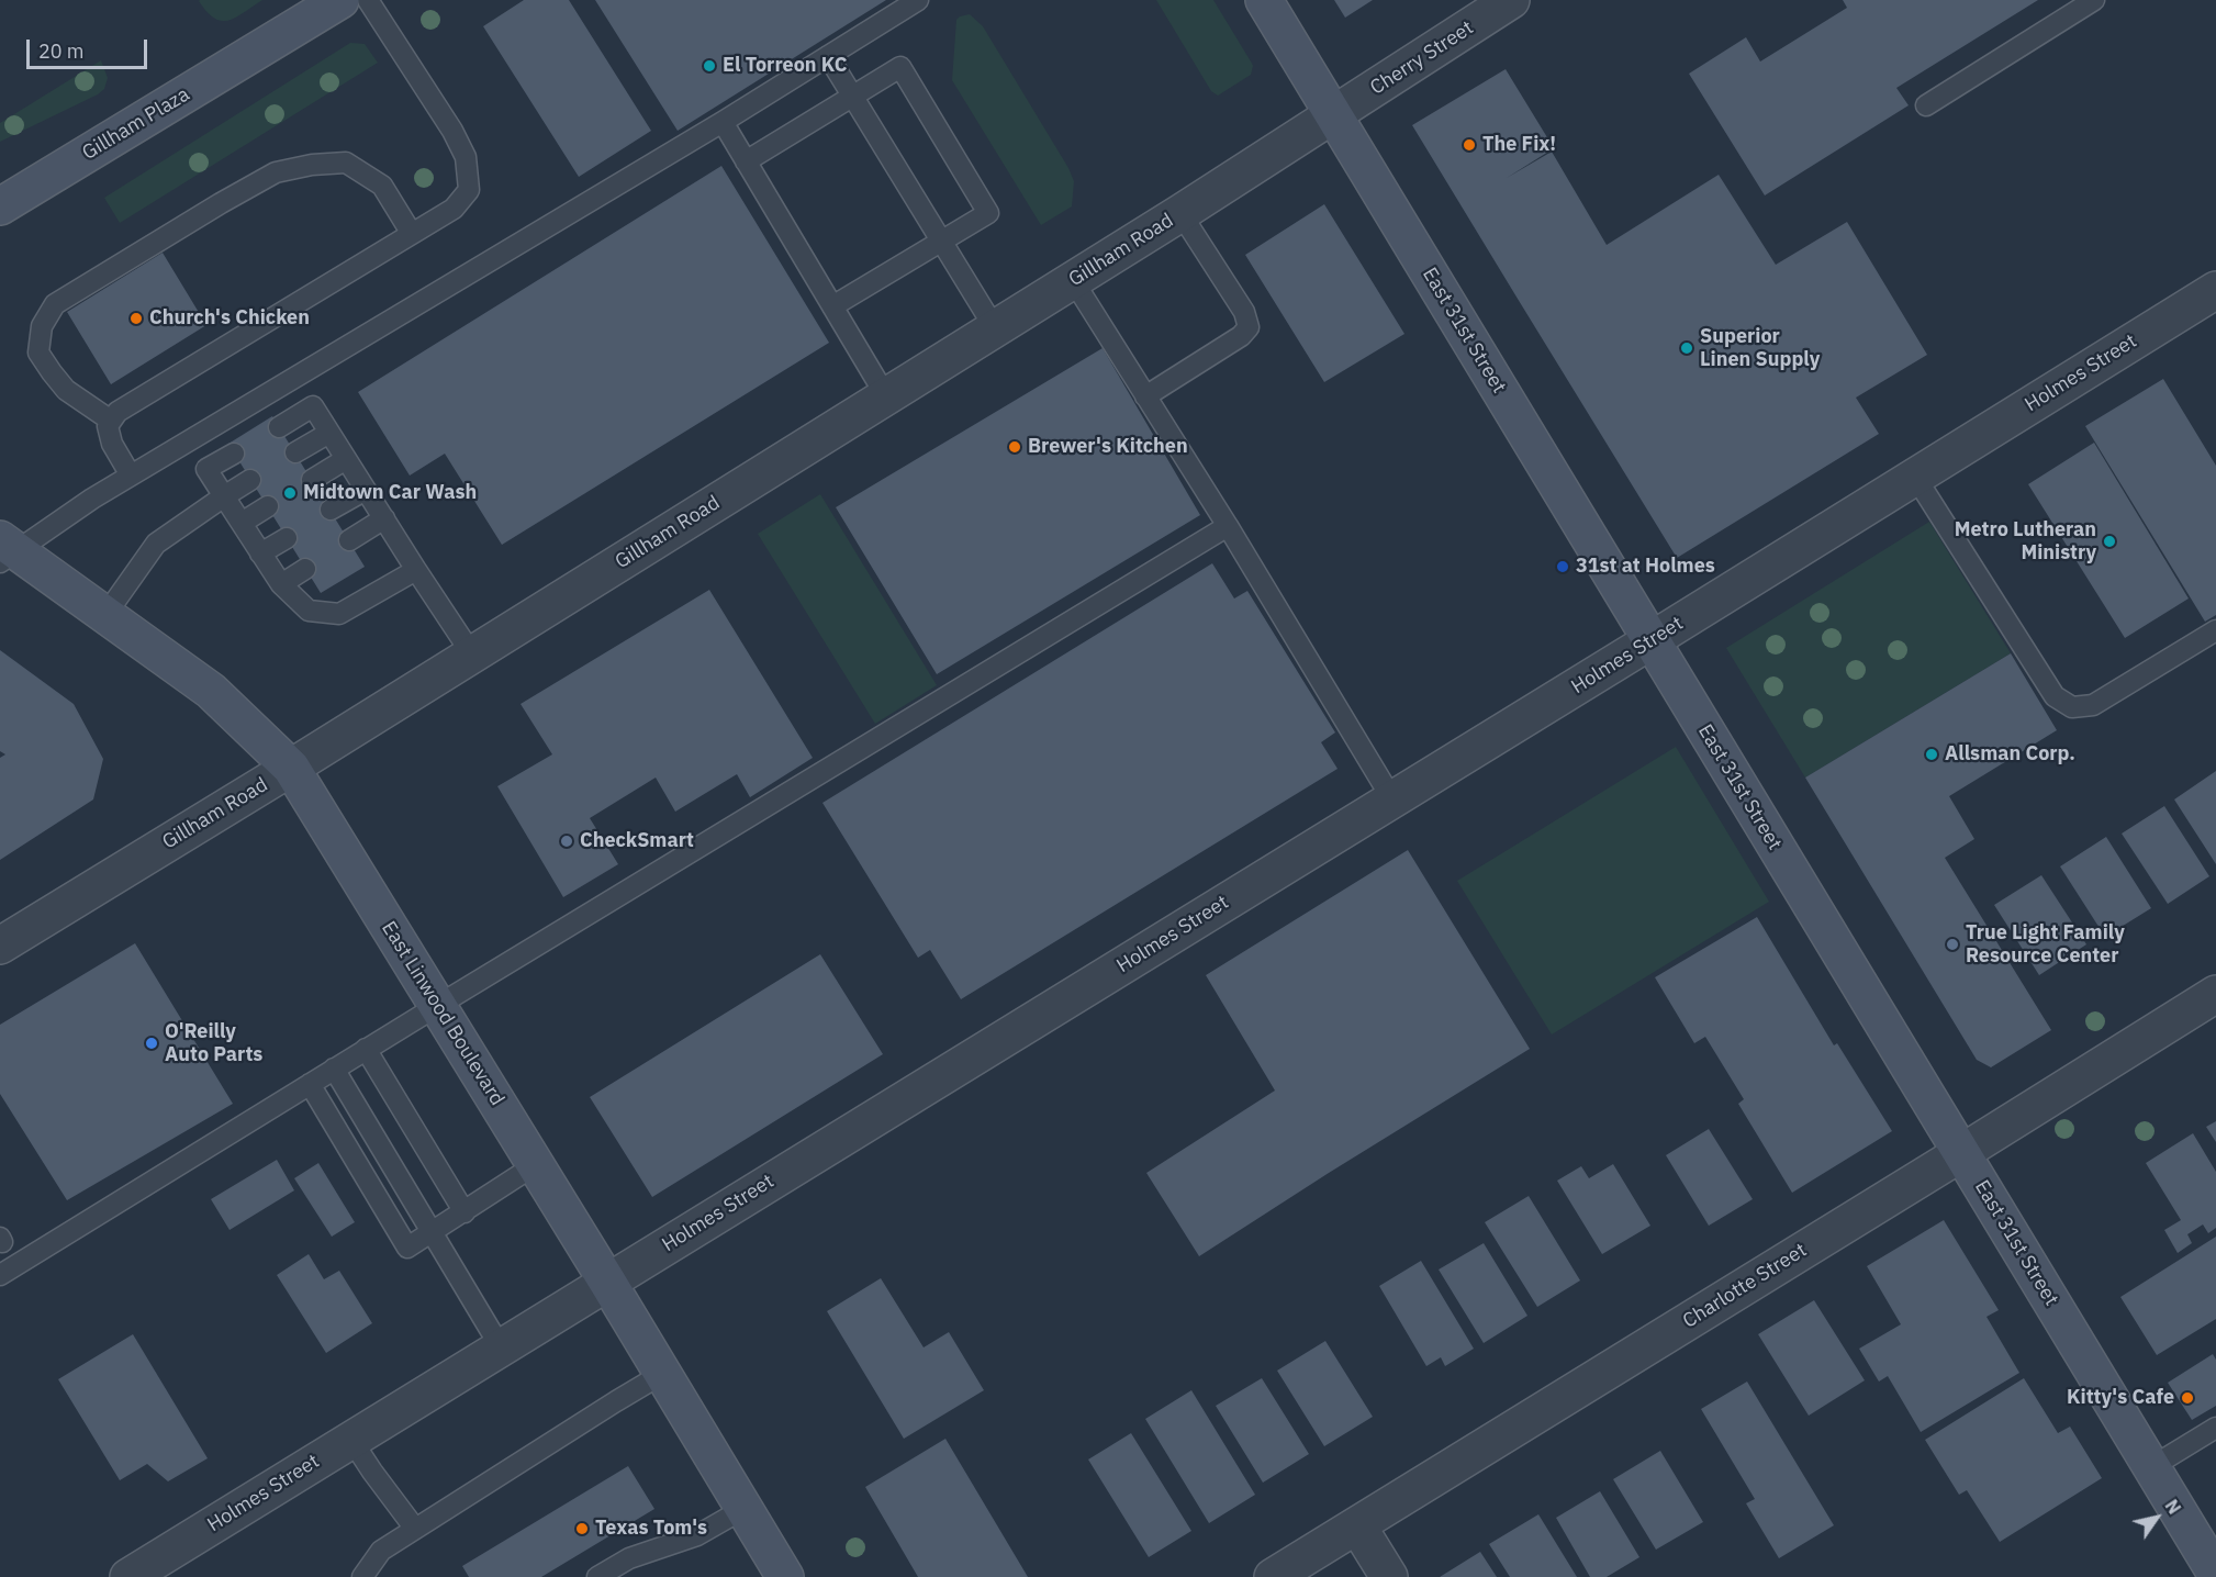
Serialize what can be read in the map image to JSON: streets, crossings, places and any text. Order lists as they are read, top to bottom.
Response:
{
  "streets": {
    "main road": ["Gillham Plaza", "East 31st Street", "East Linwood Boulevard"],
    "street": [
      "Cherry Street",
      "Gillham Road",
      "Holmes Street",
      "Charlotte Street"
    ]
  },
  "crossings": [
    ["Cherry Street", "Gillham Road"],
    ["Cherry Street", "East 31st Street"],
    ["Gillham Road", "East 31st Street"],
    ["Gillham Road", "East Linwood Boulevard"],
    ["East 31st Street", "Holmes Street"],
    ["East 31st Street", "Charlotte Street"],
    ["Holmes Street", "East Linwood Boulevard"]
  ],
  "places": [
    "El Torreon KC",
    "The Fix!",
    "Church's Chicken",
    "Superior Linen Supply",
    "Brewer's Kitchen",
    "Midtown Car Wash",
    "Metro Lutheran Ministry",
    "31st at Holmes",
    "Allsman Corp.",
    "CheckSmart",
    "True Light Family Resource Center",
    "O'Reilly Auto Parts",
    "Kitty's Cafe",
    "Texas Tom's"
  ],
  "scale_bar": "20 m",
  "north": "top right"
}
